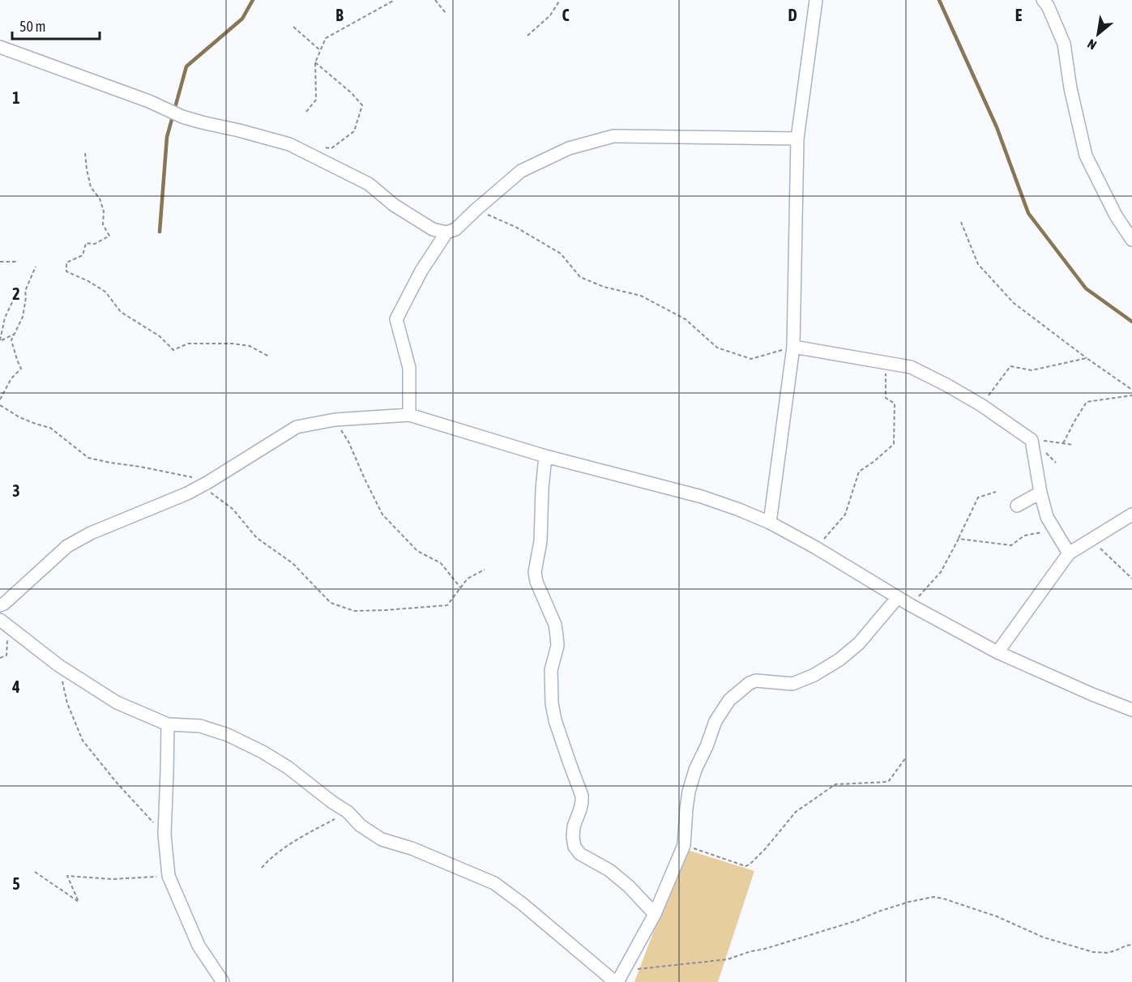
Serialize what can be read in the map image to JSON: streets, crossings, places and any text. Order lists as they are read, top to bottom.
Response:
{
  "scale_bar": "50 m",
  "north": "bottom left",
  "grid": {
    "columns": [
      "B",
      "C",
      "D",
      "E"
    ],
    "rows": [
      "1",
      "2",
      "3",
      "4",
      "5"
    ]
  }
}
